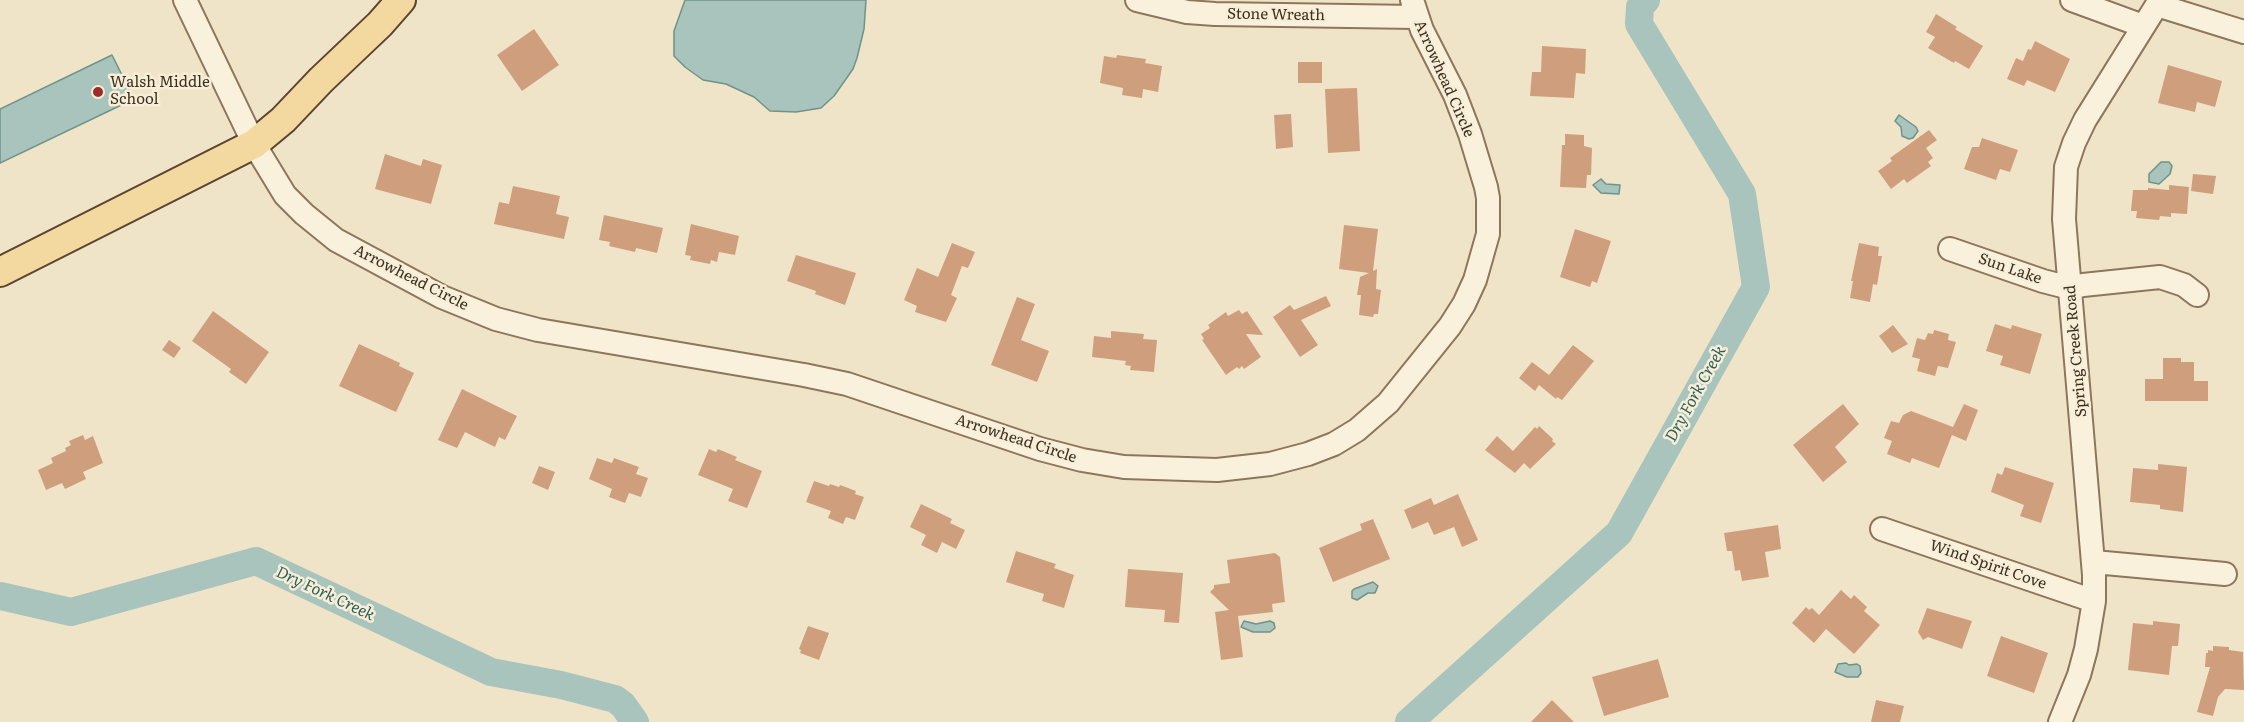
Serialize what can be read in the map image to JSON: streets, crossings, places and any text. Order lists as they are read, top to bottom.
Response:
{
  "streets": {
    "street": [
      "Stone Wreath",
      "Arrowhead Circle",
      "Sun Lake",
      "Spring Creek Road",
      "Wind Spirit Cove"
    ]
  },
  "crossings": [
    ["Stone Wreath", "Arrowhead Circle"],
    ["Sun Lake", "Spring Creek Road"],
    ["Spring Creek Road", "Wind Spirit Cove"]
  ],
  "water": ["Dry Fork Creek"],
  "places": ["Walsh Middle School"]
}
